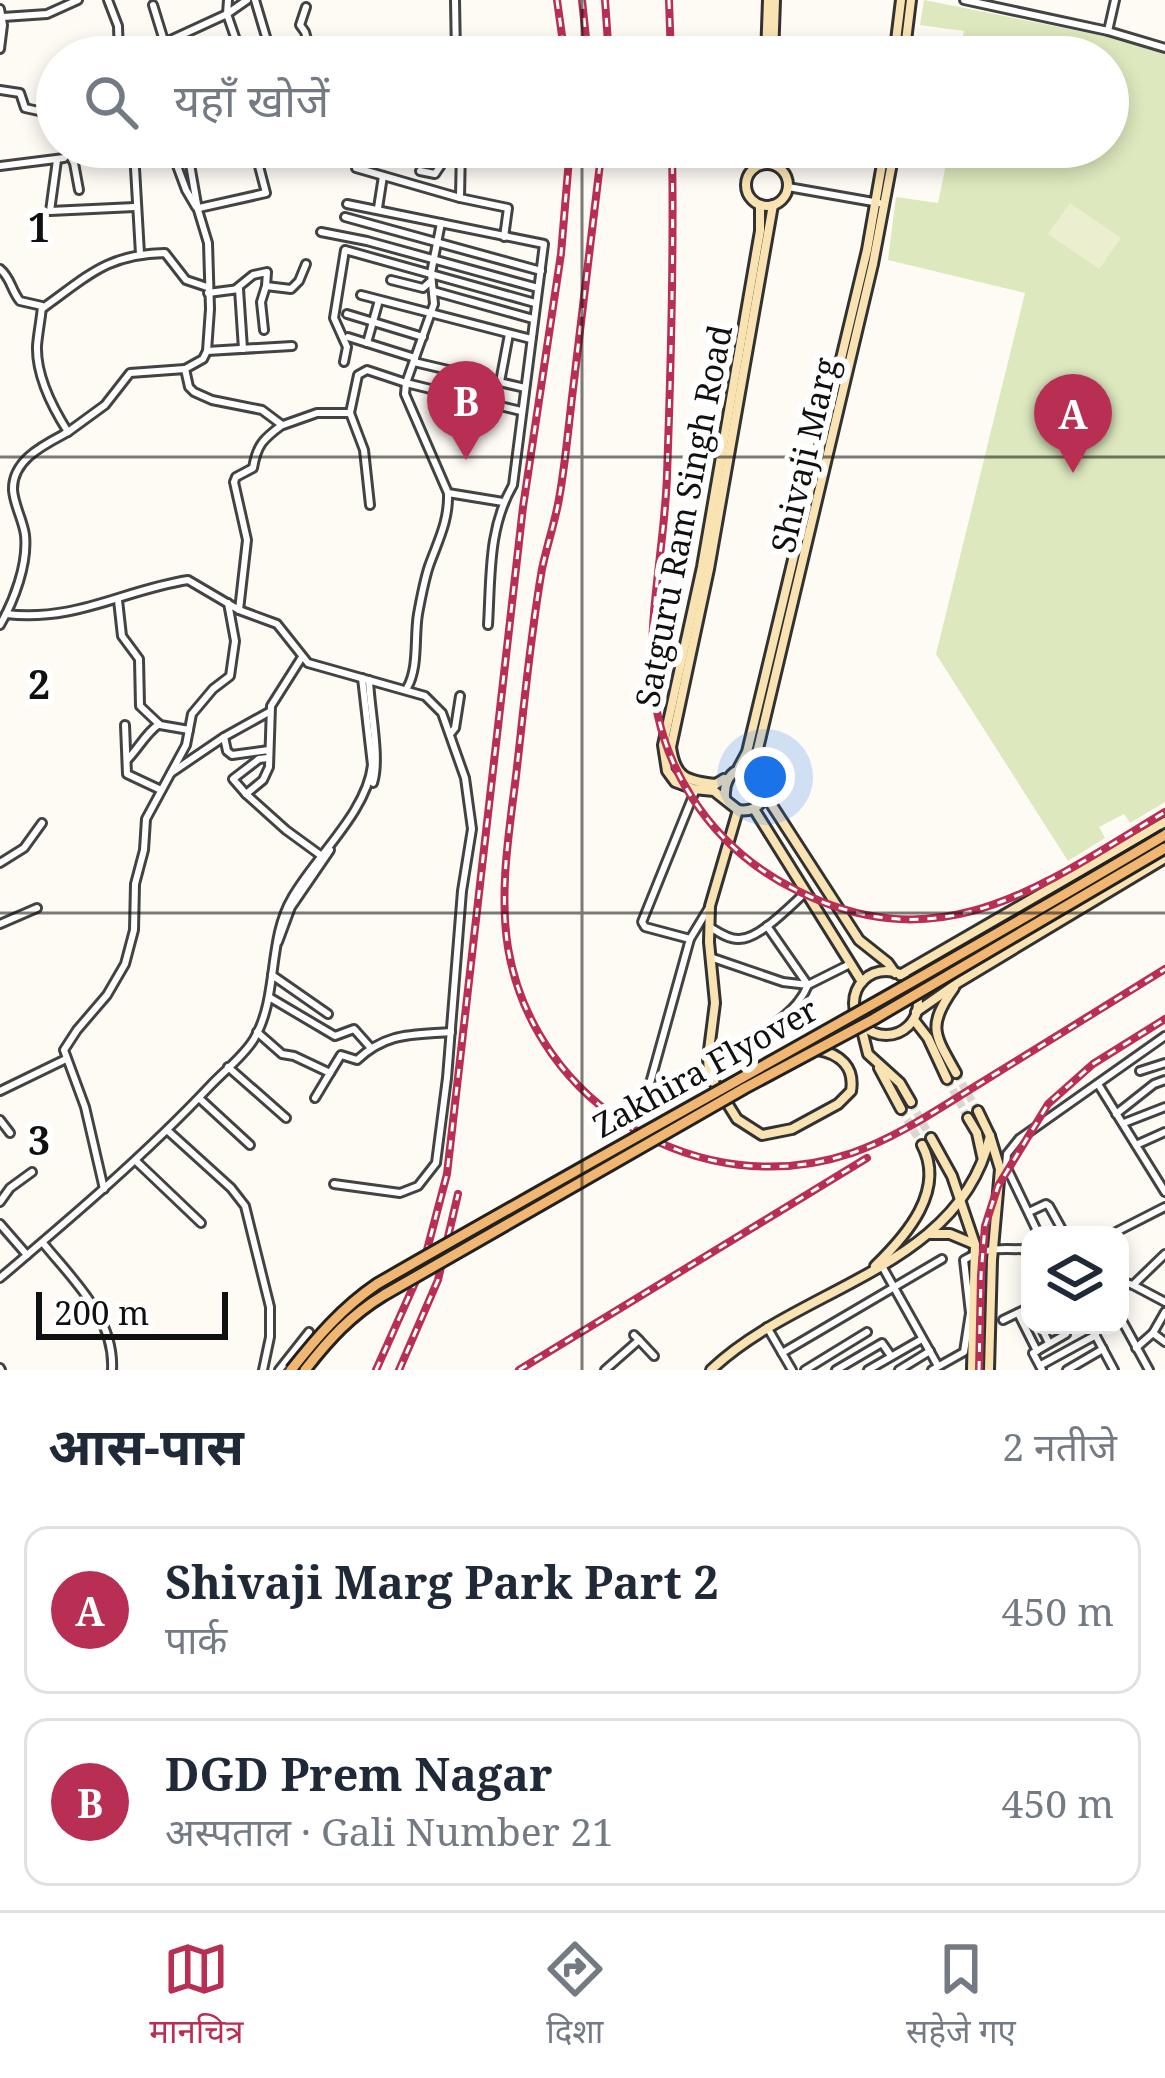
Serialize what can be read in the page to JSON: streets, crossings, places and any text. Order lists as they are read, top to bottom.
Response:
{
  "streets": {
    "main road": ["Shivaji Marg", "Satguru Ram Singh Road", "Zakhira Flyover"]
  },
  "crossings": [
    ["Shivaji Marg", "Satguru Ram Singh Road"]
  ],
  "scale_bar": "200 m",
  "page": {
    "search": "यहाँ खोजें",
    "pins": ["B", "A"],
    "scale": "200 m",
    "heading": ["आस-पास", "2 नतीजे"],
    "list": [
      {
        "mark": "A",
        "name": "Shivaji Marg Park Part 2",
        "note": "पार्क",
        "value": "450 m"
      },
      {
        "mark": "B",
        "name": "DGD Prem Nagar",
        "note": "अस्पताल · Gali Number 21",
        "value": "450 m"
      }
    ],
    "nav": ["मानचित्र", "दिशा", "सहेजे गए"]
  },
  "grid": {
    "rows": ["1", "2", "3"]
  }
}
